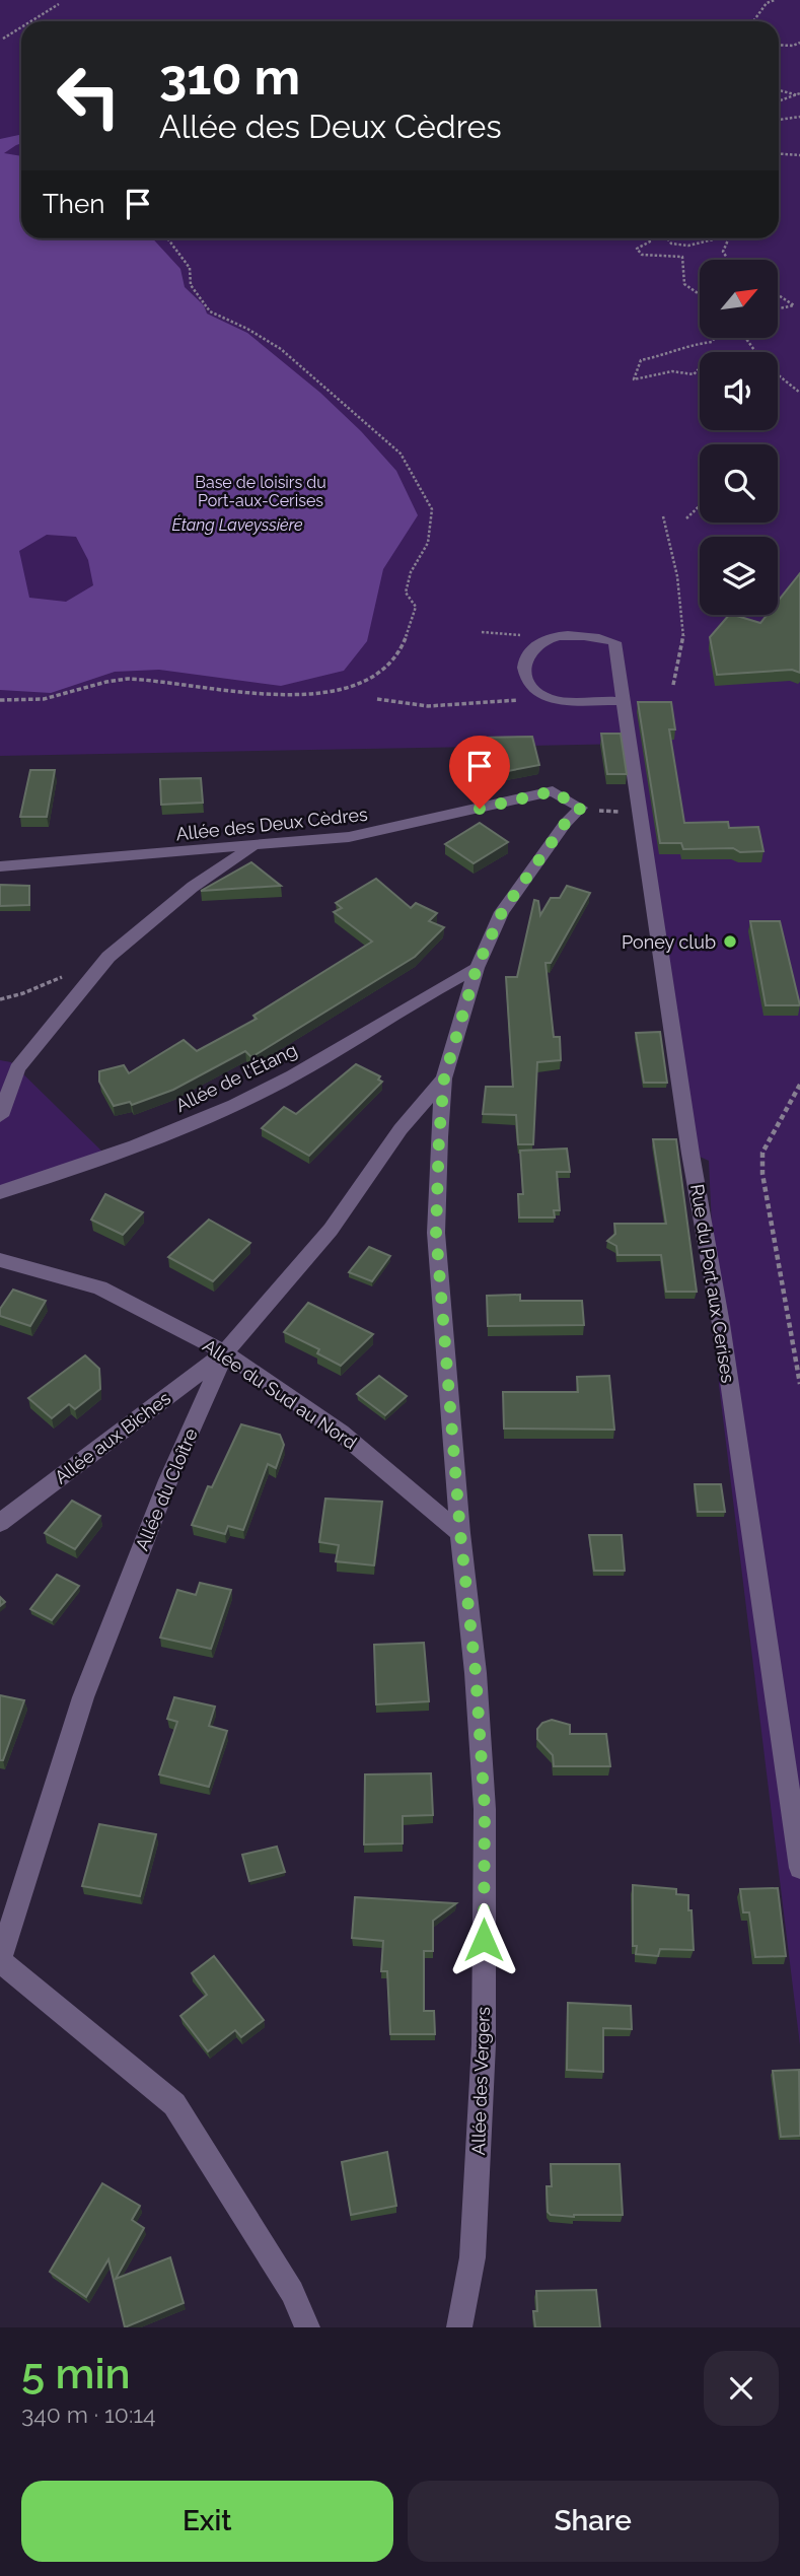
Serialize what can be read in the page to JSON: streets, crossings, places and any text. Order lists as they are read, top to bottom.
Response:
{
  "streets": {
    "street": [
      "Allée des Deux Cèdres",
      "Allée de l'Étang",
      "Rue du Port aux Cerises",
      "Allée du Sud au Nord",
      "Allée aux Biches",
      "Allée du Cloître",
      "Allée des Vergers"
    ]
  },
  "crossings": [
    ["Allée des Deux Cèdres", "Allée des Vergers"],
    ["Allée de l'Étang", "Allée des Vergers"],
    ["Allée du Sud au Nord", "Allée aux Biches"],
    ["Allée du Sud au Nord", "Allée du Cloître"],
    ["Allée du Sud au Nord", "Allée des Vergers"],
    ["Allée aux Biches", "Allée du Cloître"],
    ["Allée du Cloître", "Allée des Vergers"]
  ],
  "water": ["Étang Laveyssière"],
  "parks": ["Base de loisirs du Port-aux-Cerises"],
  "places": ["Poney club"],
  "north": "top right",
  "page": {
    "turn": ["310 m", "Allée des Deux Cèdres"],
    "then": "Then",
    "heading": ["5 min", "340 m · 10:14"],
    "buttons": ["Exit", "Share"]
  }
}
